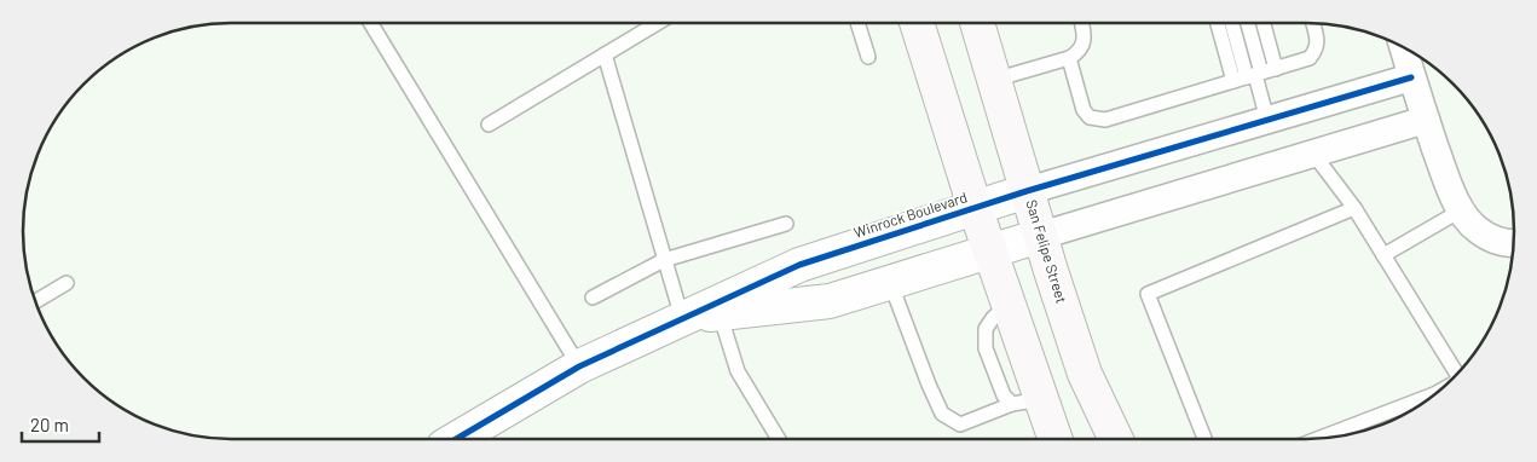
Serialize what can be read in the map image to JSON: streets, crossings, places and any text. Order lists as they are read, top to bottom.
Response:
{
  "streets": {
    "main road": ["San Felipe Street"],
    "street": ["Winrock Boulevard"]
  },
  "crossings": [
    ["Winrock Boulevard", "San Felipe Street"]
  ],
  "scale_bar": "20 m"
}
